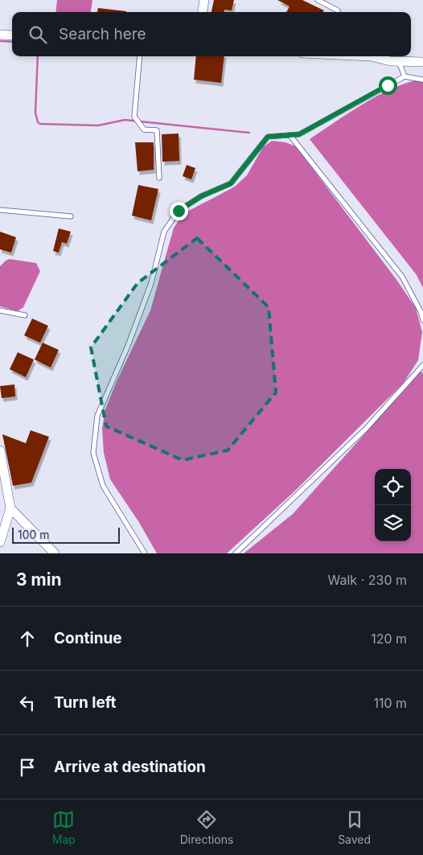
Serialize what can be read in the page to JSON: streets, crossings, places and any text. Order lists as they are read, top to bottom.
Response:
{
  "scale_bar": "100 m",
  "page": {
    "search": "Search here",
    "scale": "100 m",
    "heading": ["3 min", "Walk · 230 m"],
    "list": [
      ["Continue", "120 m"],
      ["Turn left", "110 m"],
      "Arrive at destination"
    ],
    "nav": ["Map", "Directions", "Saved"]
  }
}
